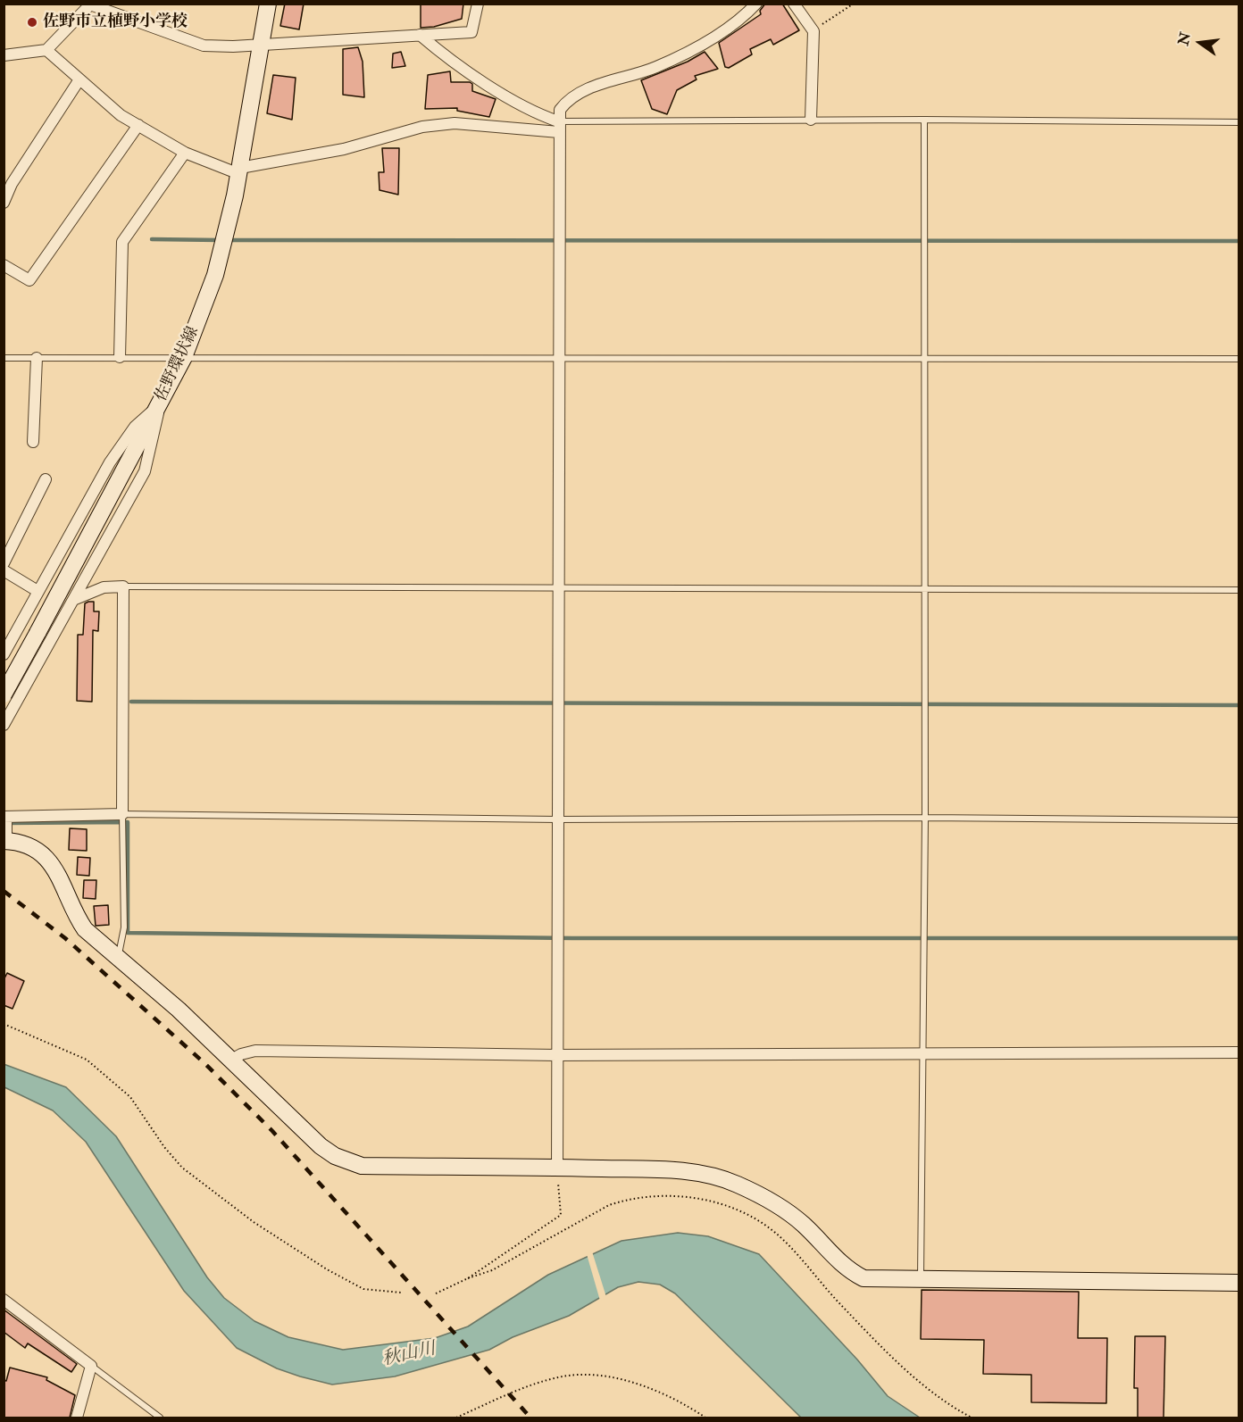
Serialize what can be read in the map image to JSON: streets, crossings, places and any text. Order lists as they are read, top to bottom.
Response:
{
  "streets": {
    "street": ["佐野環状線"]
  },
  "water": ["秋山川"],
  "places": ["佐野市立植野小学校"],
  "north": "left"
}
